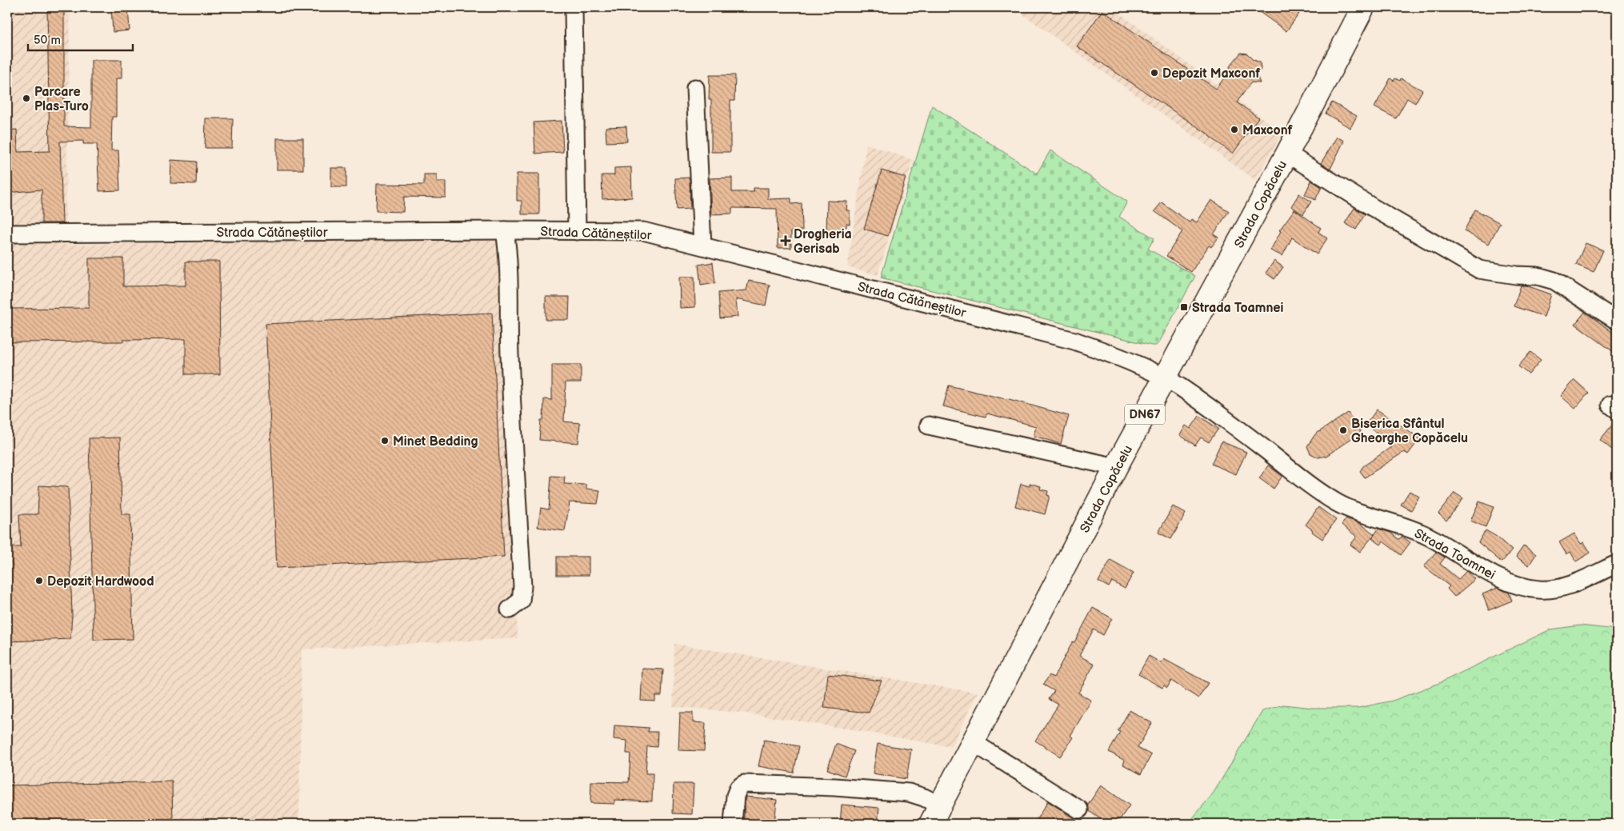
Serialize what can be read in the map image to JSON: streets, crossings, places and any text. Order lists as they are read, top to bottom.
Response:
{
  "streets": {
    "main road": ["Strada Copăcelu", "DN67"],
    "street": ["Strada Cătăneștilor", "Strada Toamnei"]
  },
  "crossings": [
    ["Strada Copăcelu", "Strada Cătăneștilor"],
    ["Strada Copăcelu", "Strada Toamnei"],
    ["Strada Cătăneștilor", "Strada Toamnei"]
  ],
  "places": {
    "other": [
      "Depozit Maxconf",
      "Parcare Plas-Turo",
      "Maxconf",
      "Biserica Sfântul Gheorghe Copăcelu",
      "Minet Bedding",
      "Depozit Hardwood"
    ],
    "health": ["Drogheria Gerisab"],
    "transit": ["Strada Toamnei"]
  },
  "scale_bar": "50 m"
}
